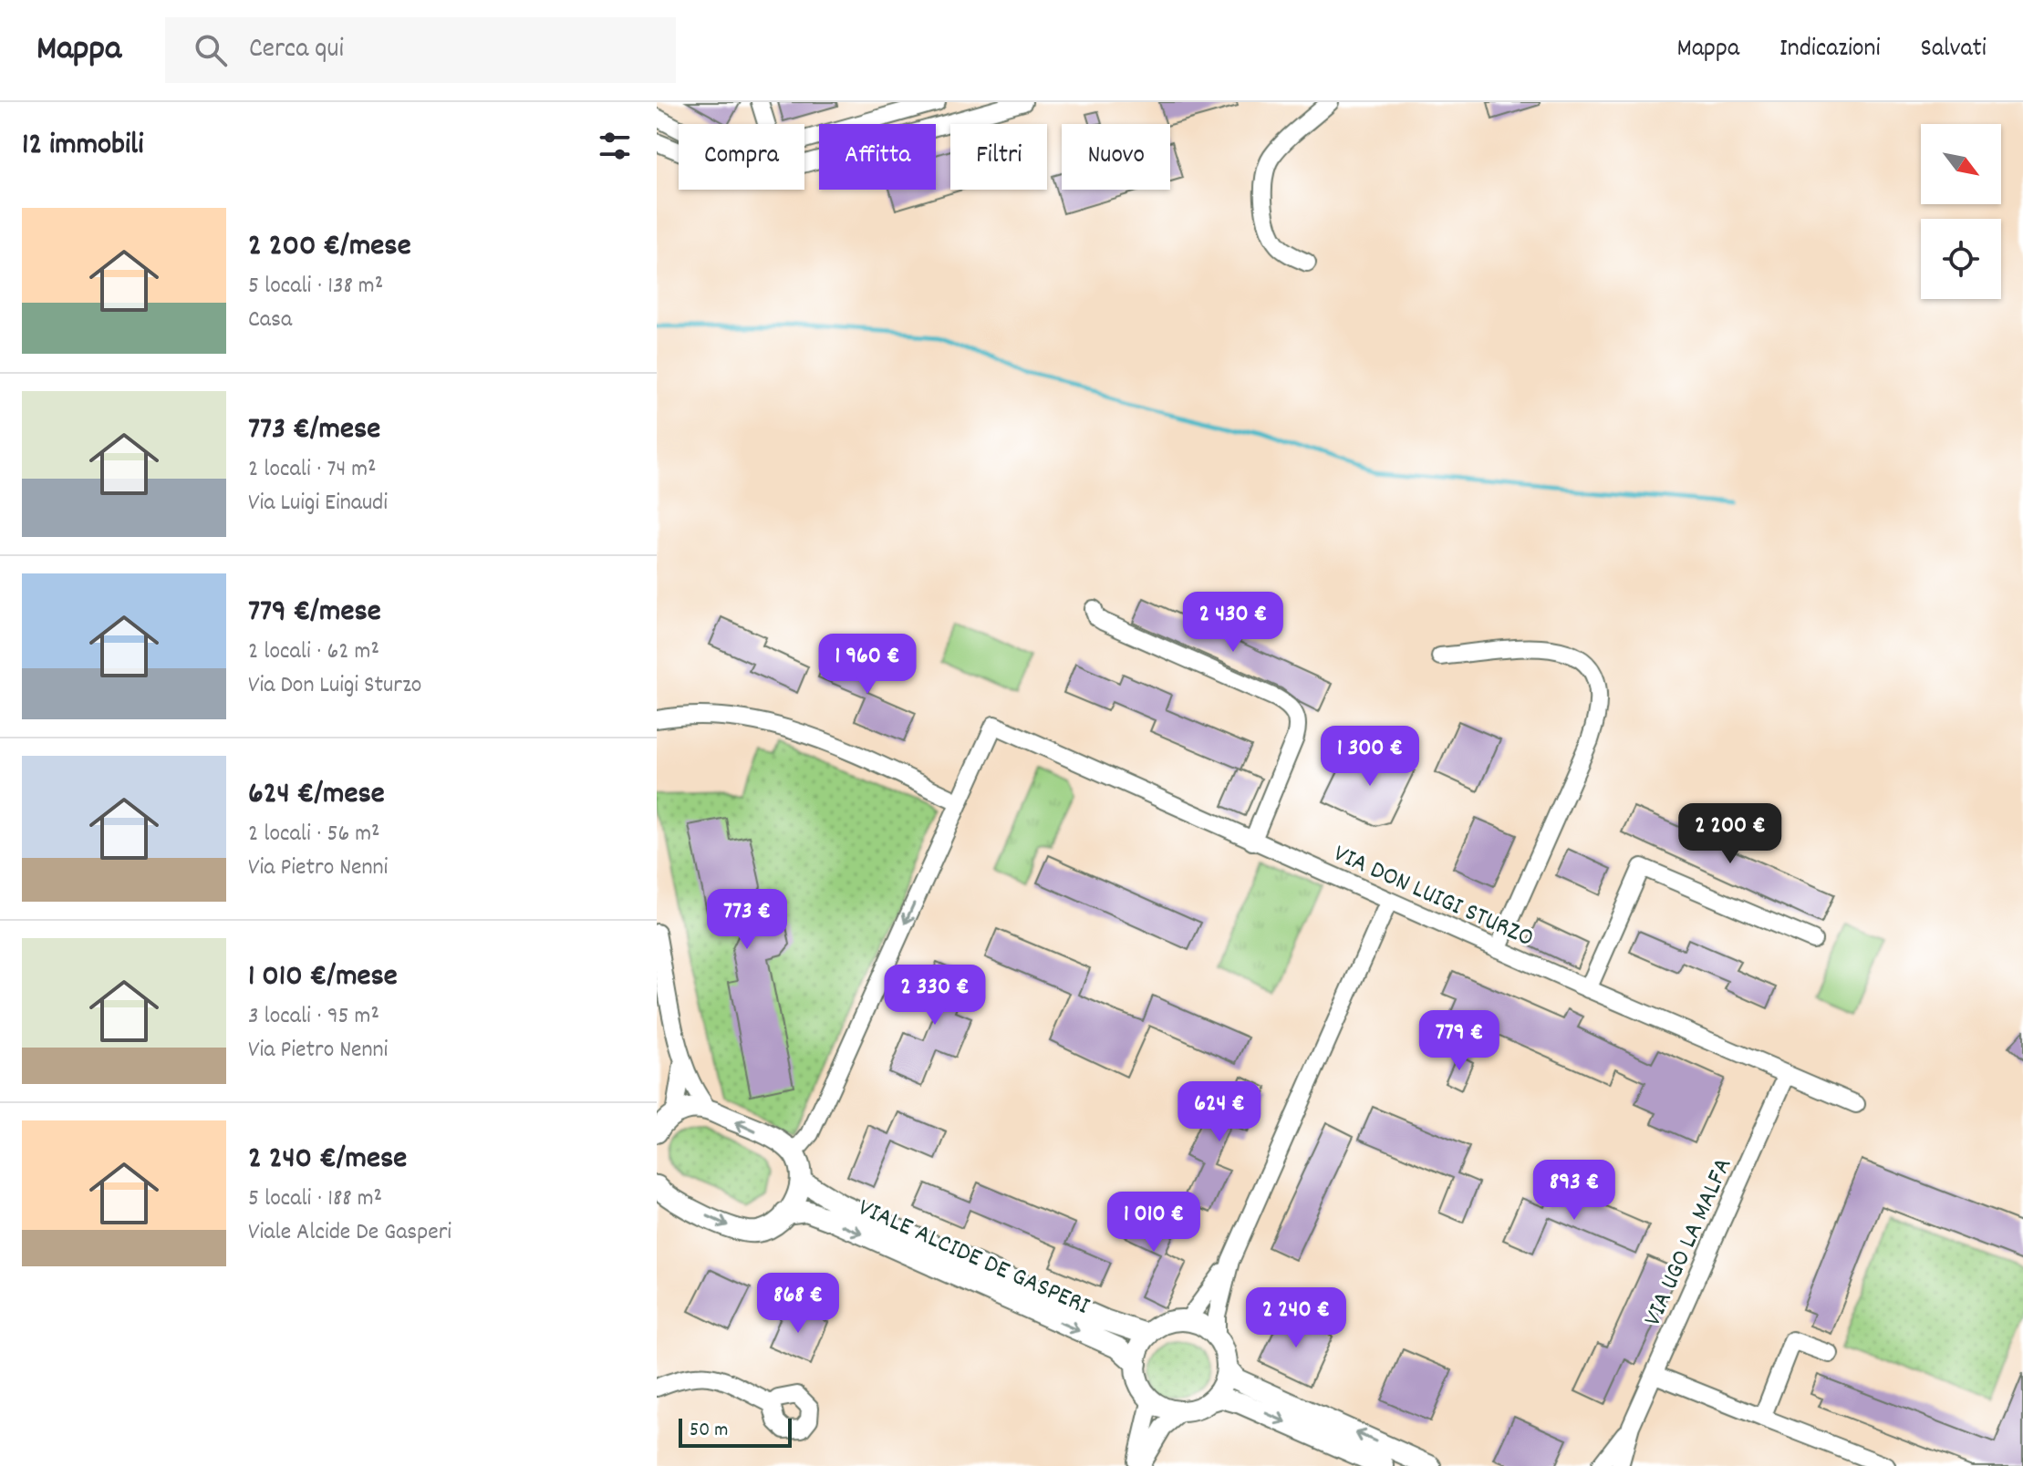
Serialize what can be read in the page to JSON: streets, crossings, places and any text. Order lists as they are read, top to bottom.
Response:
{
  "streets": {
    "street": ["VIA DON LUIGI STURZO", "VIA UGO LA MALFA", "VIALE ALCIDE DE GASPERI"]
  },
  "crossings": [
    ["VIA DON LUIGI STURZO", "VIA UGO LA MALFA"]
  ],
  "scale_bar": "50 m",
  "north": "bottom right",
  "page": {
    "header": "Mappa",
    "search": "Cerca qui",
    "nav": ["Mappa", "Indicazioni", "Salvati"],
    "heading": "12 immobili",
    "chip": [
      "Compra",
      "Affitta",
      "Filtri",
      "Nuovo"
    ],
    "list": [
      {
        "name": "2 200 €/mese",
        "note": "5 locali · 138 m² · Casa"
      },
      {
        "name": "773 €/mese",
        "note": "2 locali · 74 m² · Via Luigi Einaudi"
      },
      {
        "name": "779 €/mese",
        "note": "2 locali · 62 m² · Via Don Luigi Sturzo"
      },
      {
        "name": "624 €/mese",
        "note": "2 locali · 56 m² · Via Pietro Nenni"
      },
      {
        "name": "1 010 €/mese",
        "note": "3 locali · 95 m² · Via Pietro Nenni"
      },
      {
        "name": "2 240 €/mese",
        "note": "5 locali · 188 m² · Viale Alcide De Gasperi"
      }
    ],
    "price": [
      "2 430 €",
      "1 960 €",
      "1 300 €",
      "2 200 €",
      "773 €",
      "2 330 €",
      "779 €",
      "624 €",
      "893 €",
      "1 010 €",
      "868 €",
      "2 240 €"
    ],
    "scale": "50 m"
  }
}
